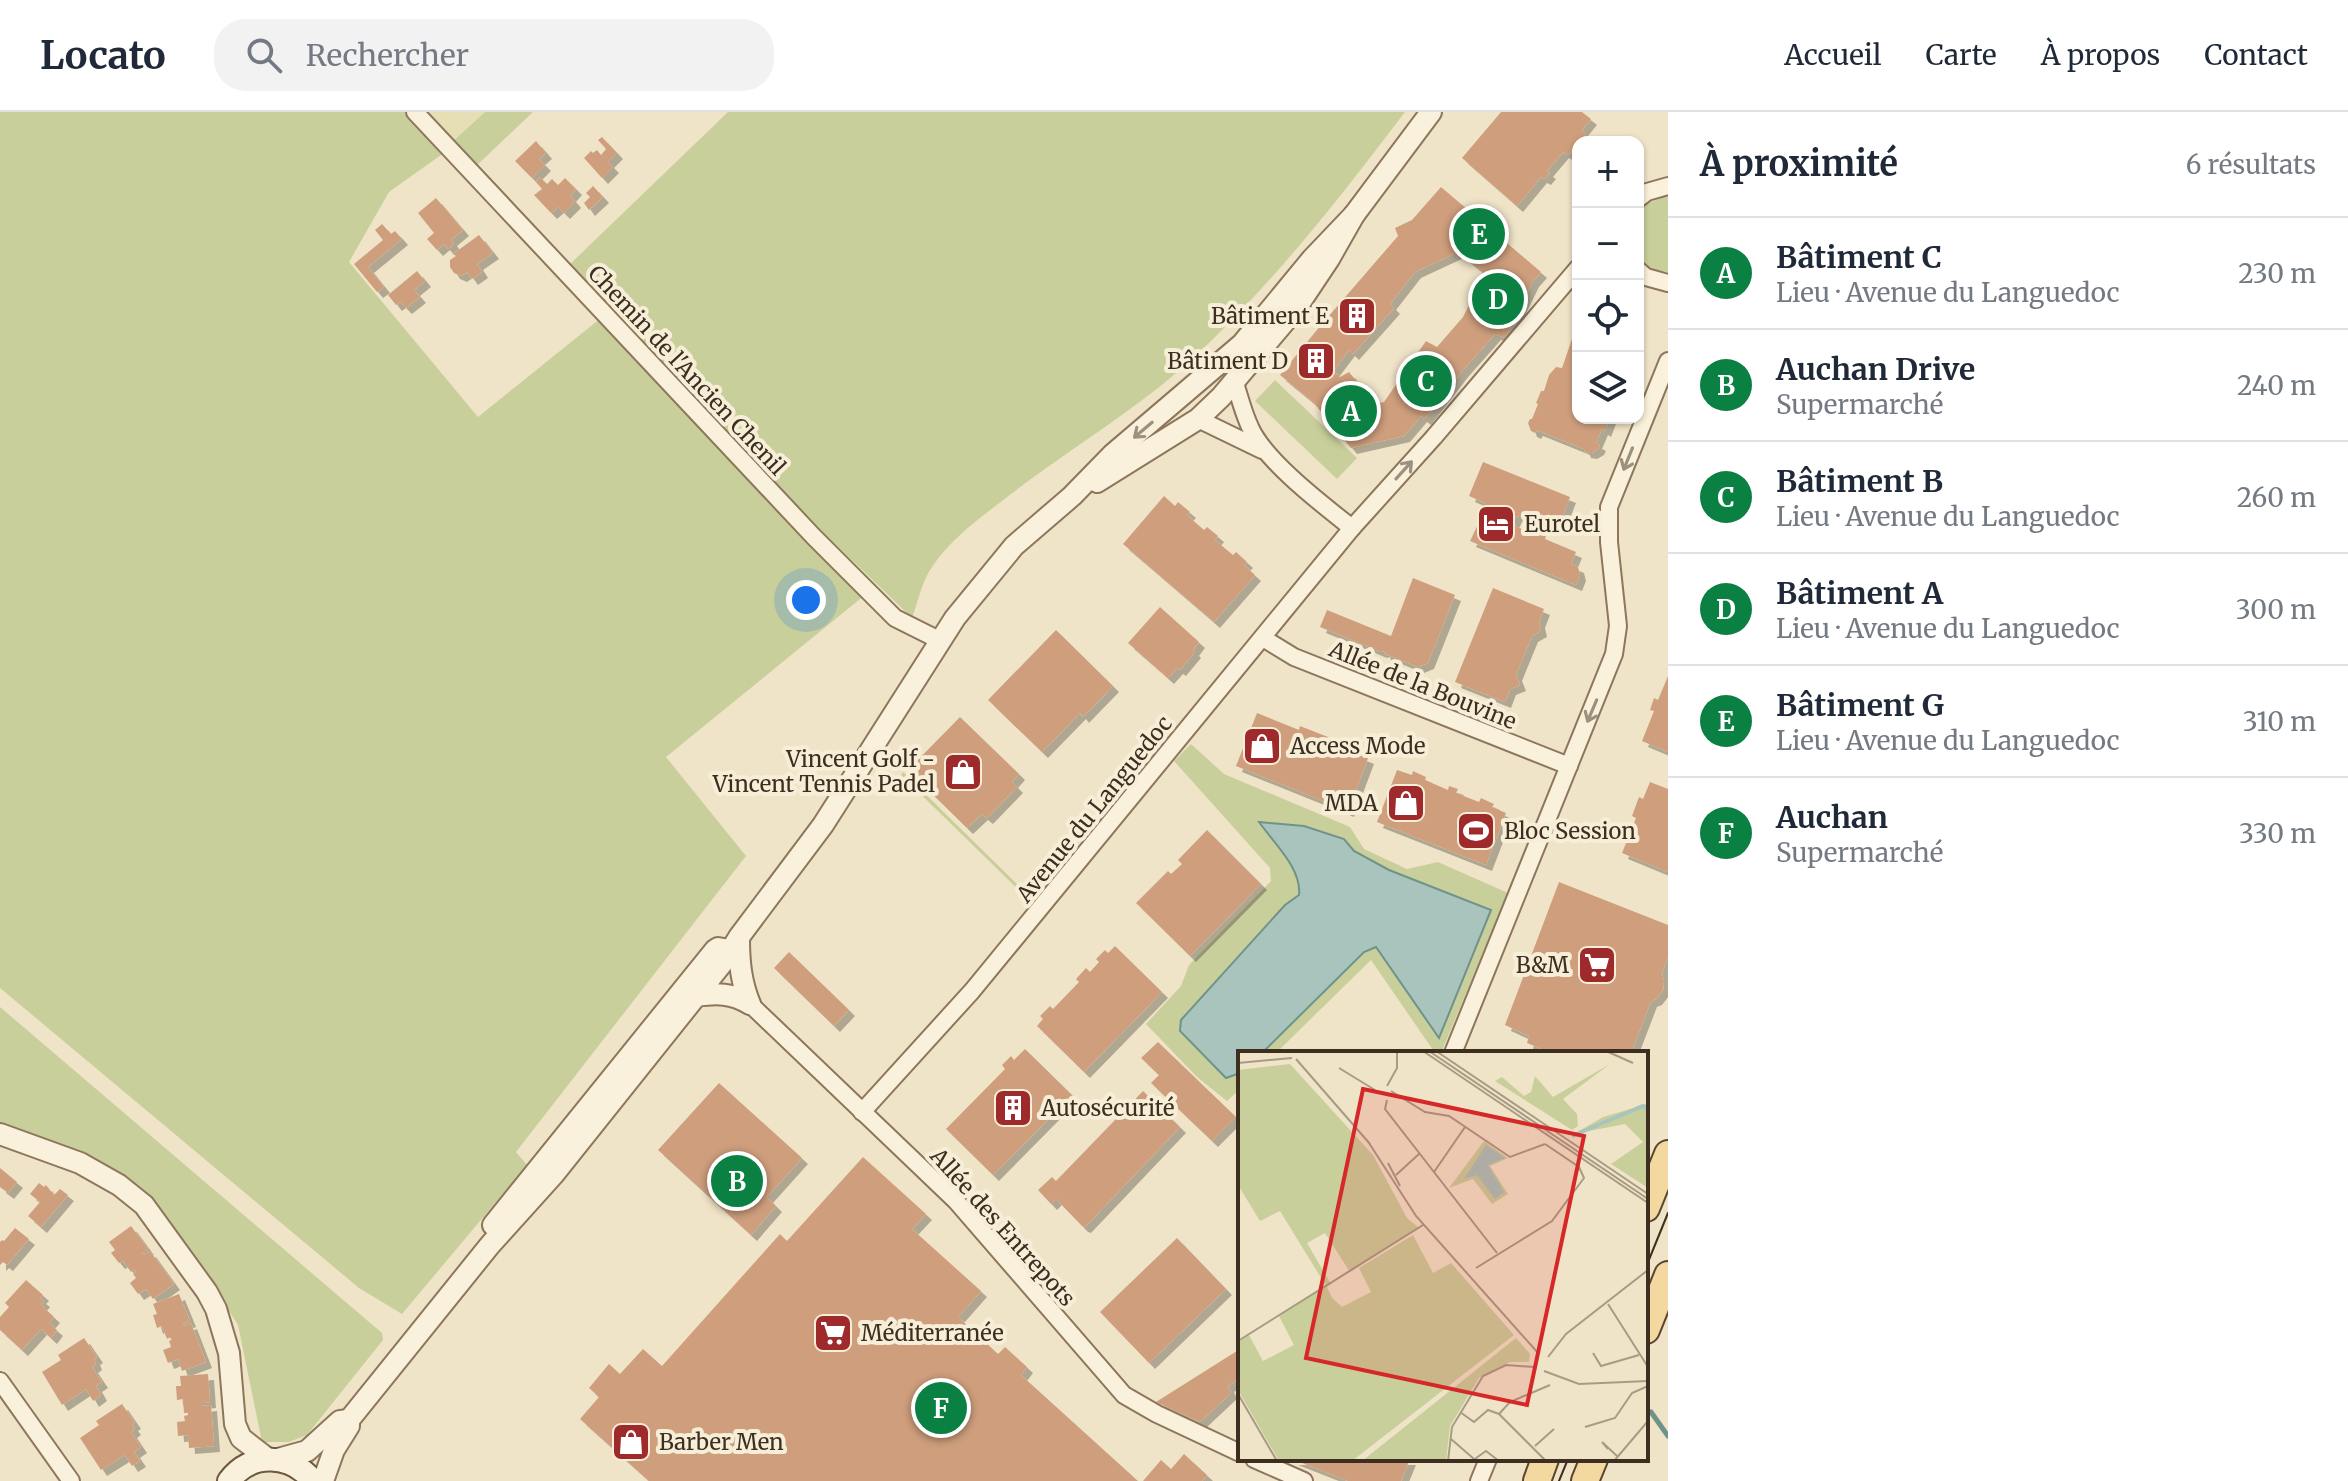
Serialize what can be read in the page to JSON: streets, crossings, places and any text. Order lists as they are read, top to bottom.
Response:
{
  "streets": {
    "street": [
      "Chemin de l'Ancien Chenil",
      "Allée de la Bouvine",
      "Avenue du Languedoc",
      "Allée des Entrepots"
    ]
  },
  "crossings": [
    ["Allée de la Bouvine", "Avenue du Languedoc"],
    ["Avenue du Languedoc", "Allée des Entrepots"]
  ],
  "places": {
    "building": ["Bâtiment E", "Bâtiment D", "Autosécurité"],
    "hotel": ["Eurotel"],
    "shop": [
      "Access Mode",
      "Vincent Golf - Vincent Tennis Padel",
      "MDA",
      "Barber Men"
    ],
    "sports": ["Bloc Session"],
    "supermarket": ["B&M", "Méditerranée"]
  },
  "page": {
    "header": "Locato",
    "search": "Rechercher",
    "nav": [
      "Accueil",
      "Carte",
      "À propos",
      "Contact"
    ],
    "heading": ["À proximité", "6 résultats"],
    "map_buttons": ["+", "−"],
    "pins": [
      "E",
      "D",
      "C",
      "A",
      "B",
      "F"
    ],
    "list": [
      {
        "mark": "A",
        "name": "Bâtiment C",
        "note": "Lieu · Avenue du Languedoc",
        "value": "230 m"
      },
      {
        "mark": "B",
        "name": "Auchan Drive",
        "note": "Supermarché",
        "value": "240 m"
      },
      {
        "mark": "C",
        "name": "Bâtiment B",
        "note": "Lieu · Avenue du Languedoc",
        "value": "260 m"
      },
      {
        "mark": "D",
        "name": "Bâtiment A",
        "note": "Lieu · Avenue du Languedoc",
        "value": "300 m"
      },
      {
        "mark": "E",
        "name": "Bâtiment G",
        "note": "Lieu · Avenue du Languedoc",
        "value": "310 m"
      },
      {
        "mark": "F",
        "name": "Auchan",
        "note": "Supermarché",
        "value": "330 m"
      }
    ]
  }
}
